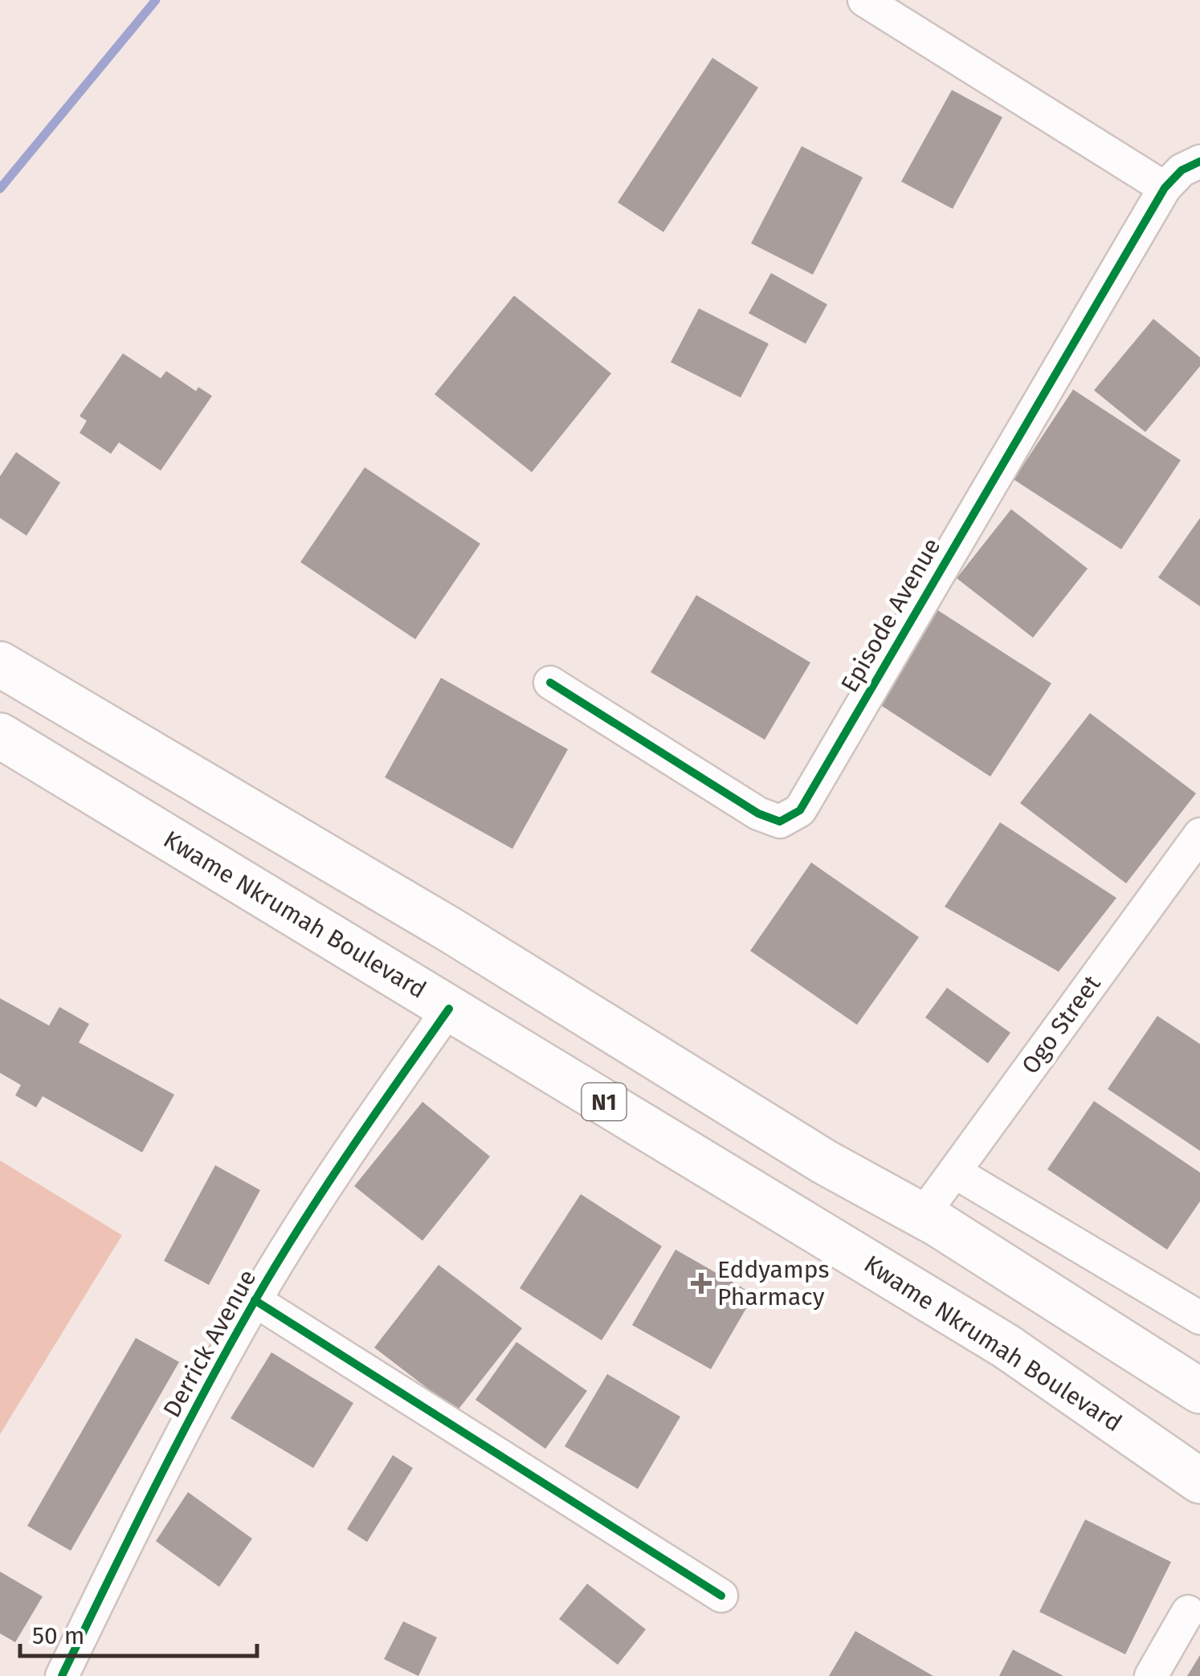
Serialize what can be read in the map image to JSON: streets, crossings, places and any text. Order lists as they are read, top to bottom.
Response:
{
  "streets": {
    "highway": ["Kwame Nkrumah Boulevard", "N1"],
    "street": ["Episode Avenue", "Ogo Street", "Derrick Avenue"]
  },
  "crossings": [
    ["Kwame Nkrumah Boulevard", "Derrick Avenue"],
    ["Ogo Street", "N1"]
  ],
  "places": {
    "health": ["Eddyamps Pharmacy"]
  },
  "scale_bar": "50 m"
}
